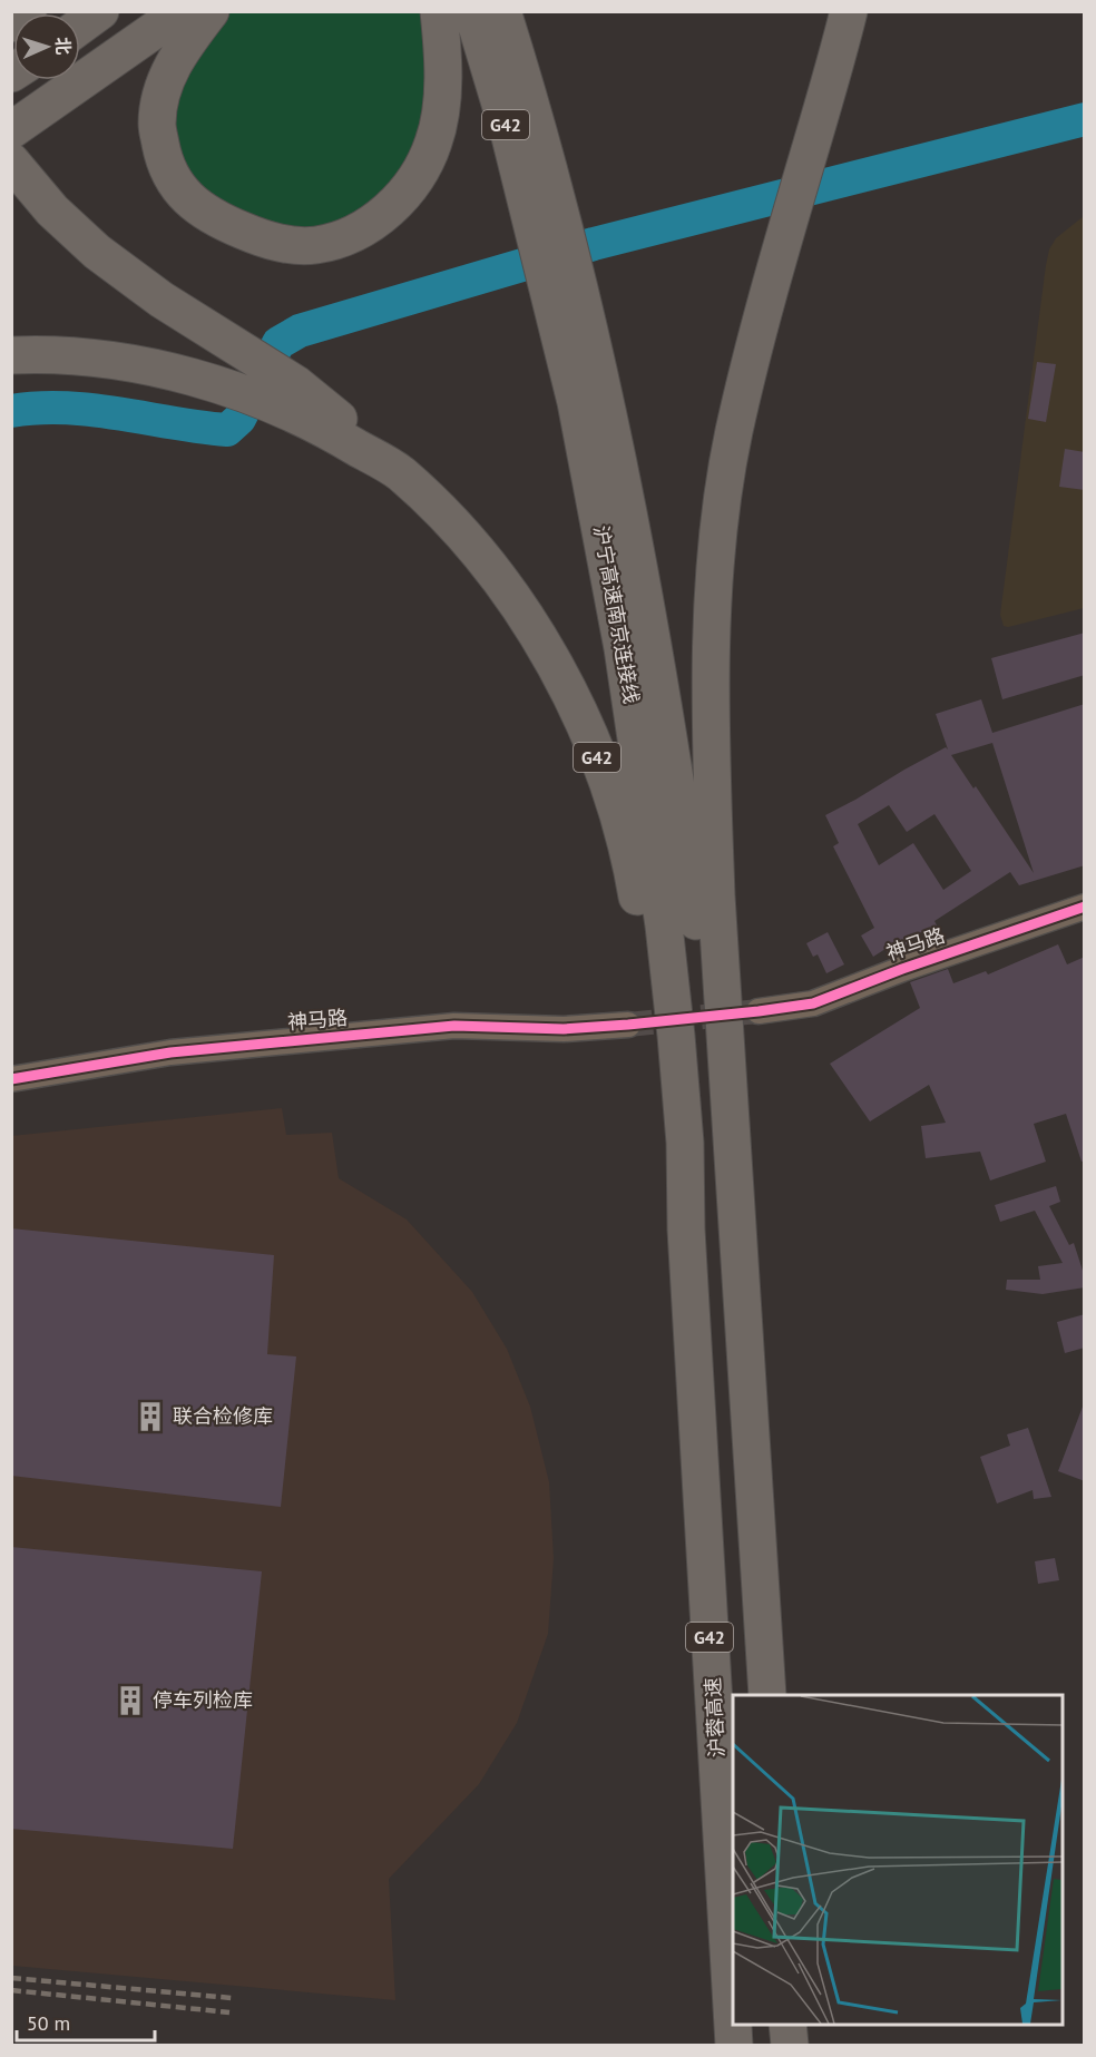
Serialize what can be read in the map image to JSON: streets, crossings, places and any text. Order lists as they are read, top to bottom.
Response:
{
  "streets": {
    "highway": ["G42", "沪宁高速南京连接线", "沪蓉高速"],
    "street": ["神马路"]
  },
  "crossings": [
    ["G42", "沪宁高速南京连接线"],
    ["G42", "沪蓉高速"],
    ["沪宁高速南京连接线", "沪蓉高速"]
  ],
  "places": {
    "building": ["联合检修库", "停车列检库"]
  },
  "scale_bar": "50 m",
  "north": "right"
}
